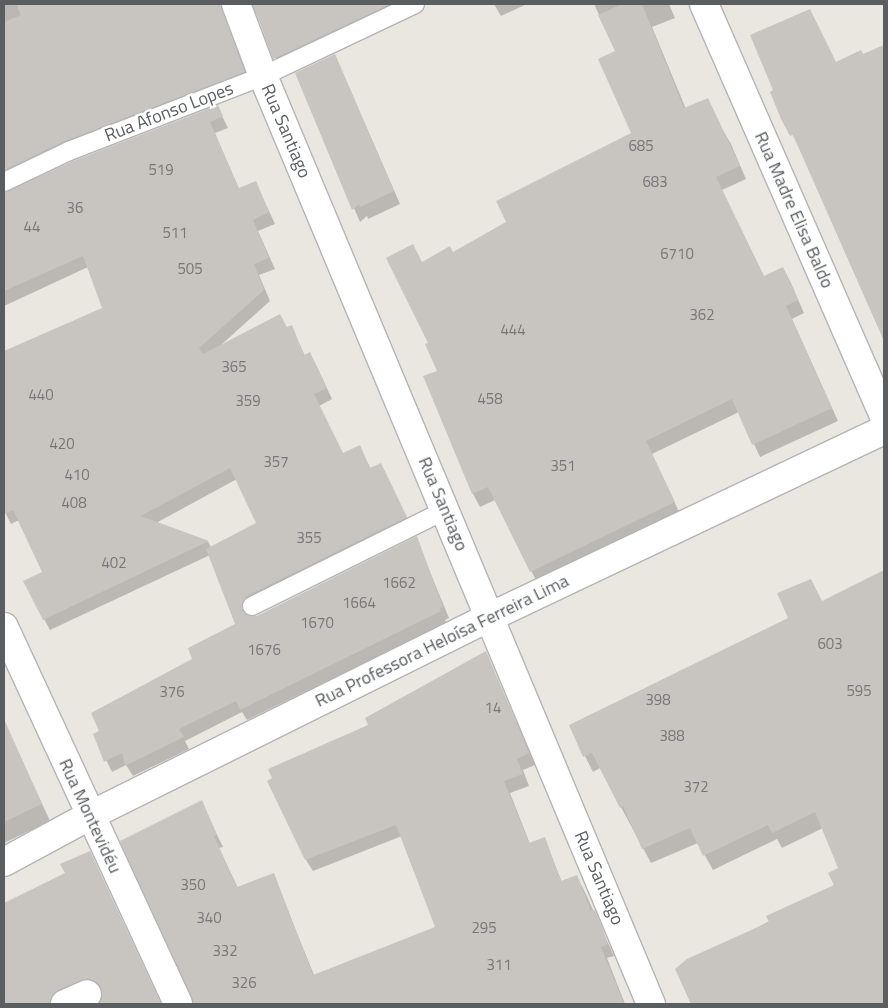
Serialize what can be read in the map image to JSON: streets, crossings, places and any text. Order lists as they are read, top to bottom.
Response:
{
  "streets": {
    "street": [
      "Rua Santiago",
      "Rua Madre Elisa Baldo",
      "Rua Professora Heloísa Ferreira Lima",
      "Rua Montevidéu"
    ],
    "lane": ["Rua Afonso Lopes"]
  },
  "crossings": [
    ["Rua Afonso Lopes", "Rua Santiago"],
    ["Rua Santiago", "Rua Professora Heloísa Ferreira Lima"],
    ["Rua Professora Heloísa Ferreira Lima", "Rua Montevidéu"]
  ],
  "house_numbers": [
    "685",
    "519",
    "683",
    "36",
    "44",
    "511",
    "6710",
    "505",
    "362",
    "444",
    "365",
    "440",
    "458",
    "359",
    "420",
    "357",
    "351",
    "410",
    "408",
    "355",
    "402",
    "1662",
    "1664",
    "1670",
    "603",
    "1676",
    "595",
    "376",
    "398",
    "14",
    "388",
    "372",
    "350",
    "340",
    "295",
    "332",
    "311",
    "326"
  ]
}
